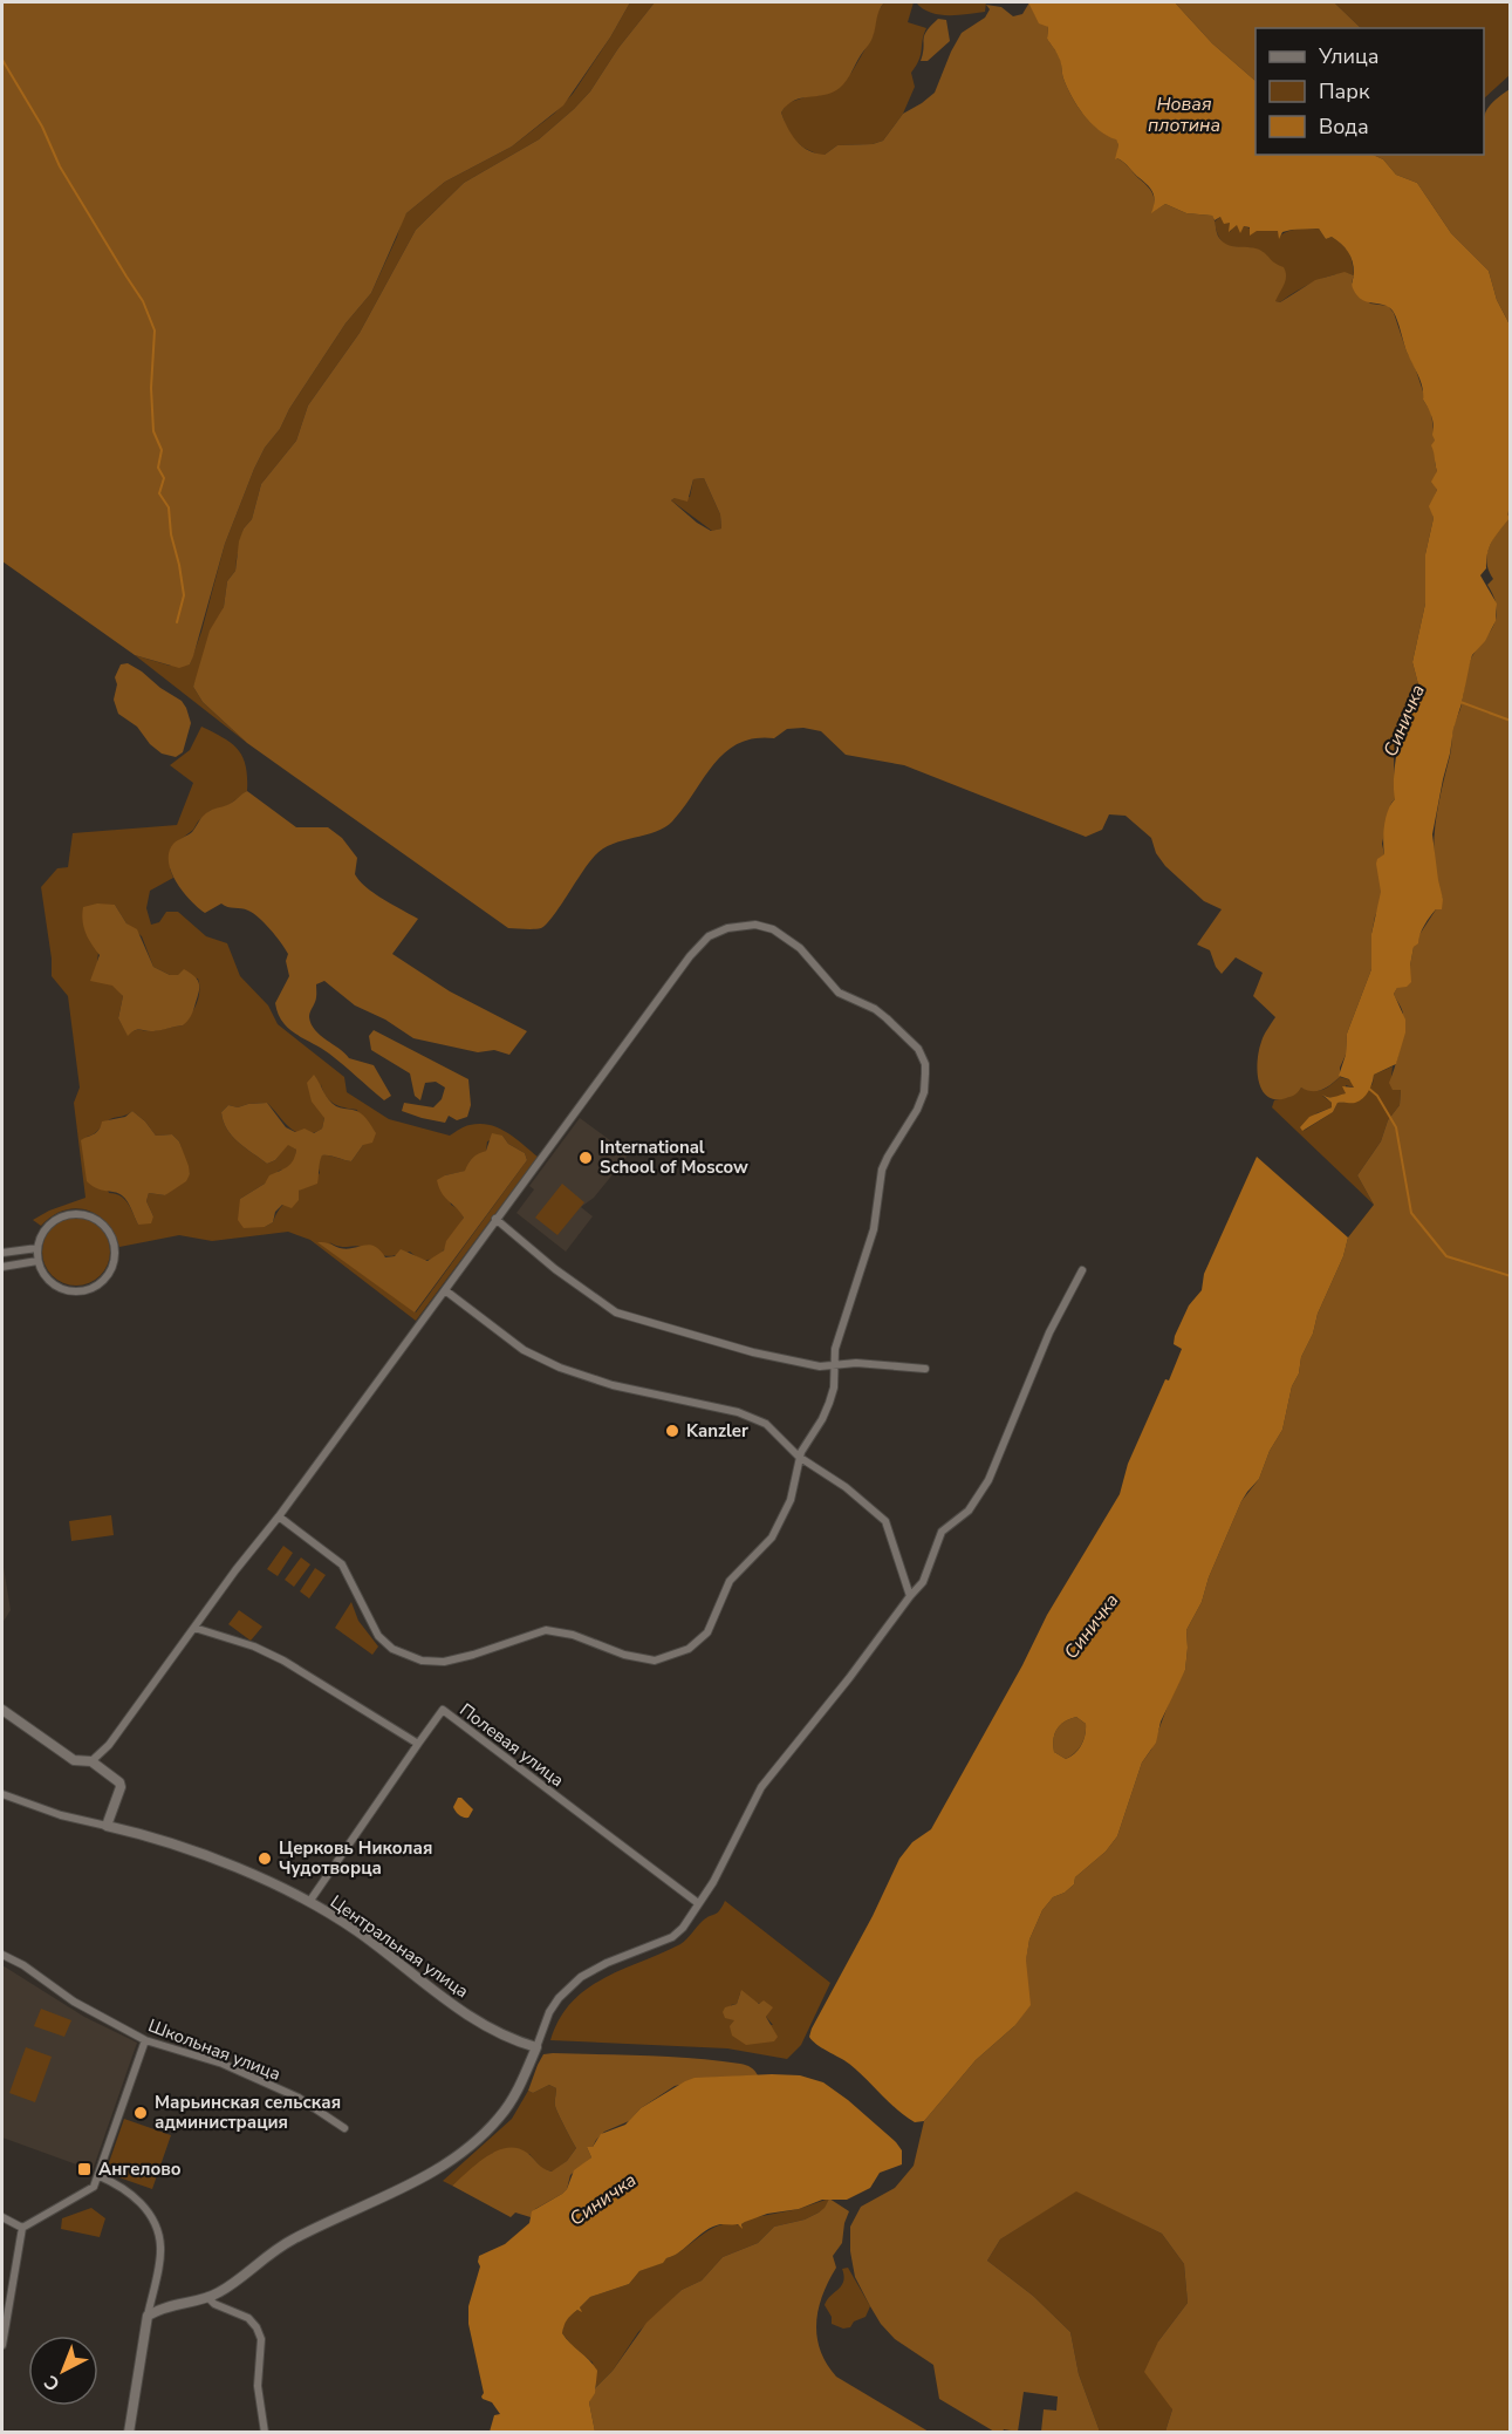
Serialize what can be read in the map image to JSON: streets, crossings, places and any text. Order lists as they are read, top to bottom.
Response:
{
  "streets": {
    "street": ["Полевая улица", "Центральная улица", "Школьная улица"]
  },
  "water": ["Новая плотина", "Синичка"],
  "places": {
    "other": [
      "International School of Moscow",
      "Kanzler",
      "Церковь Николая Чудотворца",
      "Марьинская сельская администрация"
    ],
    "transit": ["Ангелово"]
  },
  "legend": ["Улица", "Парк", "Вода"],
  "north": "bottom left"
}
